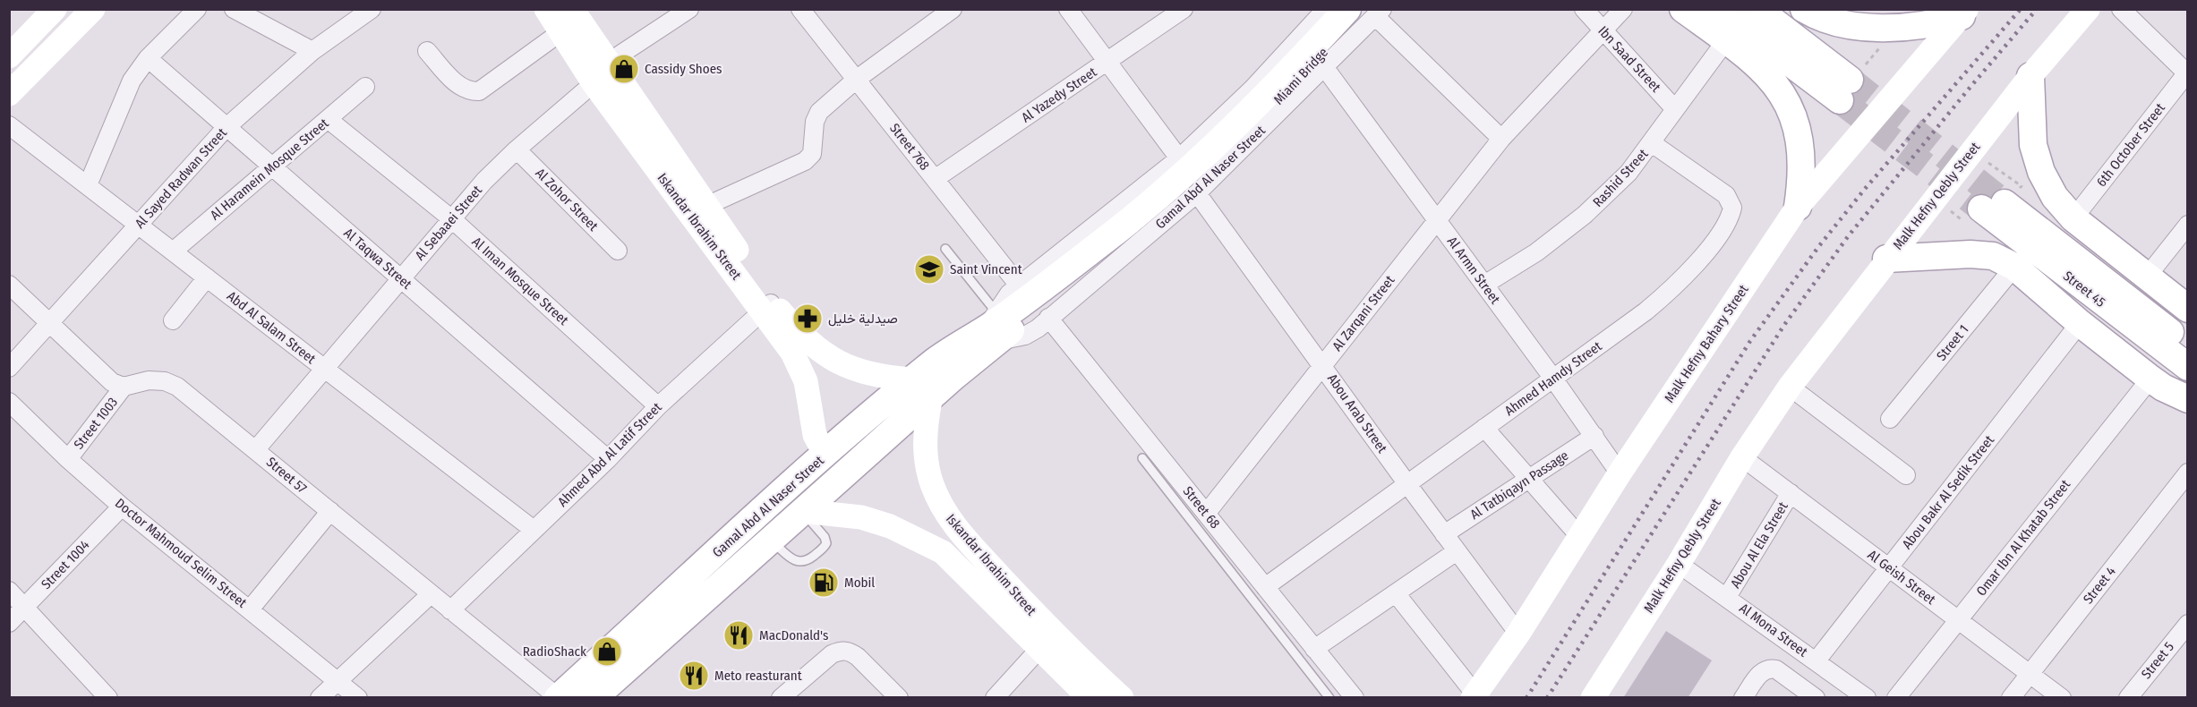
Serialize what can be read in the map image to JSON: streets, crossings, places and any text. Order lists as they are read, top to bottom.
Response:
{
  "streets": {
    "main road": ["Miami Bridge", "Gamal Abd Al Naser Street", "Street 45"],
    "street": [
      "Ibn Saad Street",
      "Al Yazedy Street",
      "6th October Street",
      "Street 768",
      "Al Haramein Mosque Street",
      "Al Sayed Radwan Street",
      "Rashid Street",
      "Malk Hefny Qebly Street",
      "Al Zohor Street",
      "Al Sebaaei Street",
      "Iskandar Ibrahim Street",
      "Al Taqwa Street",
      "Al Armn Street",
      "Al Iman Mosque Street",
      "Al Zarqani Street",
      "Abd Al Salam Street",
      "Street 1",
      "Malk Hefny Bahary Street",
      "Ahmed Hamdy Street",
      "Abou Arab Street",
      "Street 1003",
      "Ahmed Abd Al Latif Street",
      "Street 57",
      "Al Tatbiqayn Passage",
      "Abou Bakr Al Sedik Street",
      "Street 68",
      "Omar Ibn Al Khatab Street",
      "Abou Al Ela Street",
      "Doctor Mahmoud Selim Street",
      "Street 1004",
      "Al Geish Street",
      "Street 4",
      "Al Mona Street",
      "Street 5"
    ]
  },
  "crossings": [
    ["Ibn Saad Street", "Rashid Street"],
    ["Ibn Saad Street", "Al Zarqani Street"],
    ["Miami Bridge", "Street 768"],
    ["Miami Bridge", "Gamal Abd Al Naser Street"],
    ["Miami Bridge", "Street 68"],
    ["Al Yazedy Street", "Street 768"],
    ["Street 768", "Gamal Abd Al Naser Street"],
    ["Street 768", "Street 68"],
    ["Al Haramein Mosque Street", "Al Taqwa Street"],
    ["Al Haramein Mosque Street", "Al Iman Mosque Street"],
    ["Al Haramein Mosque Street", "Abd Al Salam Street"],
    ["Gamal Abd Al Naser Street", "Iskandar Ibrahim Street"],
    ["Gamal Abd Al Naser Street", "Al Armn Street"],
    ["Gamal Abd Al Naser Street", "Abou Arab Street"],
    ["Gamal Abd Al Naser Street", "Street 57"],
    ["Gamal Abd Al Naser Street", "Street 68"],
    ["Al Sayed Radwan Street", "Al Taqwa Street"],
    ["Al Sayed Radwan Street", "Abd Al Salam Street"],
    ["Rashid Street", "Al Armn Street"],
    ["Rashid Street", "Ahmed Hamdy Street"],
    ["Malk Hefny Qebly Street", "Al Geish Street"],
    ["Malk Hefny Qebly Street", "Al Mona Street"],
    ["Al Zohor Street", "Al Sebaaei Street"],
    ["Al Sebaaei Street", "Iskandar Ibrahim Street"],
    ["Al Sebaaei Street", "Al Taqwa Street"],
    ["Al Sebaaei Street", "Al Iman Mosque Street"],
    ["Al Sebaaei Street", "Abd Al Salam Street"],
    ["Al Sebaaei Street", "Street 57"],
    ["Iskandar Ibrahim Street", "Ahmed Abd Al Latif Street"],
    ["Al Taqwa Street", "Ahmed Abd Al Latif Street"],
    ["Al Armn Street", "Al Zarqani Street"],
    ["Al Armn Street", "Malk Hefny Bahary Street"],
    ["Al Armn Street", "Ahmed Hamdy Street"],
    ["Al Armn Street", "Al Tatbiqayn Passage"],
    ["Al Iman Mosque Street", "Ahmed Abd Al Latif Street"],
    ["Al Zarqani Street", "Abou Arab Street"],
    ["Al Zarqani Street", "Street 68"],
    ["Abd Al Salam Street", "Ahmed Abd Al Latif Street"],
    ["Malk Hefny Bahary Street", "Abou Arab Street"],
    ["Ahmed Hamdy Street", "Abou Arab Street"],
    ["Ahmed Hamdy Street", "Street 68"],
    ["Abou Arab Street", "Al Tatbiqayn Passage"],
    ["Street 1003", "Street 57"],
    ["Street 1003", "Doctor Mahmoud Selim Street"],
    ["Ahmed Abd Al Latif Street", "Street 57"],
    ["Abou Bakr Al Sedik Street", "Al Geish Street"],
    ["Abou Bakr Al Sedik Street", "Al Mona Street"],
    ["Omar Ibn Al Khatab Street", "Al Geish Street"],
    ["Abou Al Ela Street", "Al Geish Street"],
    ["Abou Al Ela Street", "Al Mona Street"],
    ["Doctor Mahmoud Selim Street", "Street 1004"],
    ["Al Geish Street", "Street 4"]
  ],
  "places": {
    "shop": ["Cassidy Shoes", "RadioShack"],
    "school or university": ["Saint Vincent"],
    "pharmacy": ["صيدلية خليل"],
    "fuel station": ["Mobil"],
    "restaurant": ["MacDonald's", "Meto reasturant"]
  }
}
